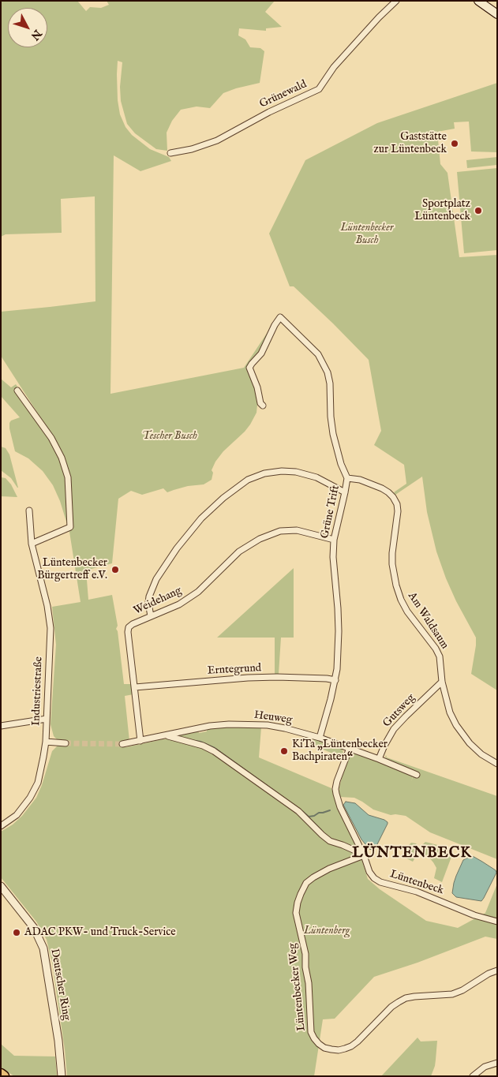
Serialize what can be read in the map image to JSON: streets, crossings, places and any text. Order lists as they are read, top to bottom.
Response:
{
  "streets": {
    "street": [
      "Grünewald",
      "Grüne Trift",
      "Weidehang",
      "Am Waldsaum",
      "Erntegrund",
      "Industriestraße",
      "Gutsweg",
      "Heuweg",
      "Lüntenbeck",
      "Deutscher Ring",
      "Lüntenbecker Weg"
    ]
  },
  "crossings": [
    ["Grüne Trift", "Weidehang"],
    ["Grüne Trift", "Am Waldsaum"],
    ["Grüne Trift", "Erntegrund"],
    ["Grüne Trift", "Heuweg"],
    ["Weidehang", "Erntegrund"],
    ["Weidehang", "Heuweg"],
    ["Am Waldsaum", "Gutsweg"],
    ["Gutsweg", "Heuweg"],
    ["Heuweg", "Lüntenbeck"],
    ["Lüntenbeck", "Lüntenbecker Weg"]
  ],
  "districts": ["LÜNTENBECK"],
  "parks": ["Lüntenbecker Busch", "Tescher Busch", "Lüntenberg"],
  "places": [
    "Gaststätte zur Lüntenbeck",
    "Sportplatz Lüntenbeck",
    "Lüntenbecker Bürgertreff e.V.",
    "KiTa „Lüntenbecker Bachpiraten“",
    "ADAC PKW- und Truck-Service"
  ],
  "north": "bottom right"
}
